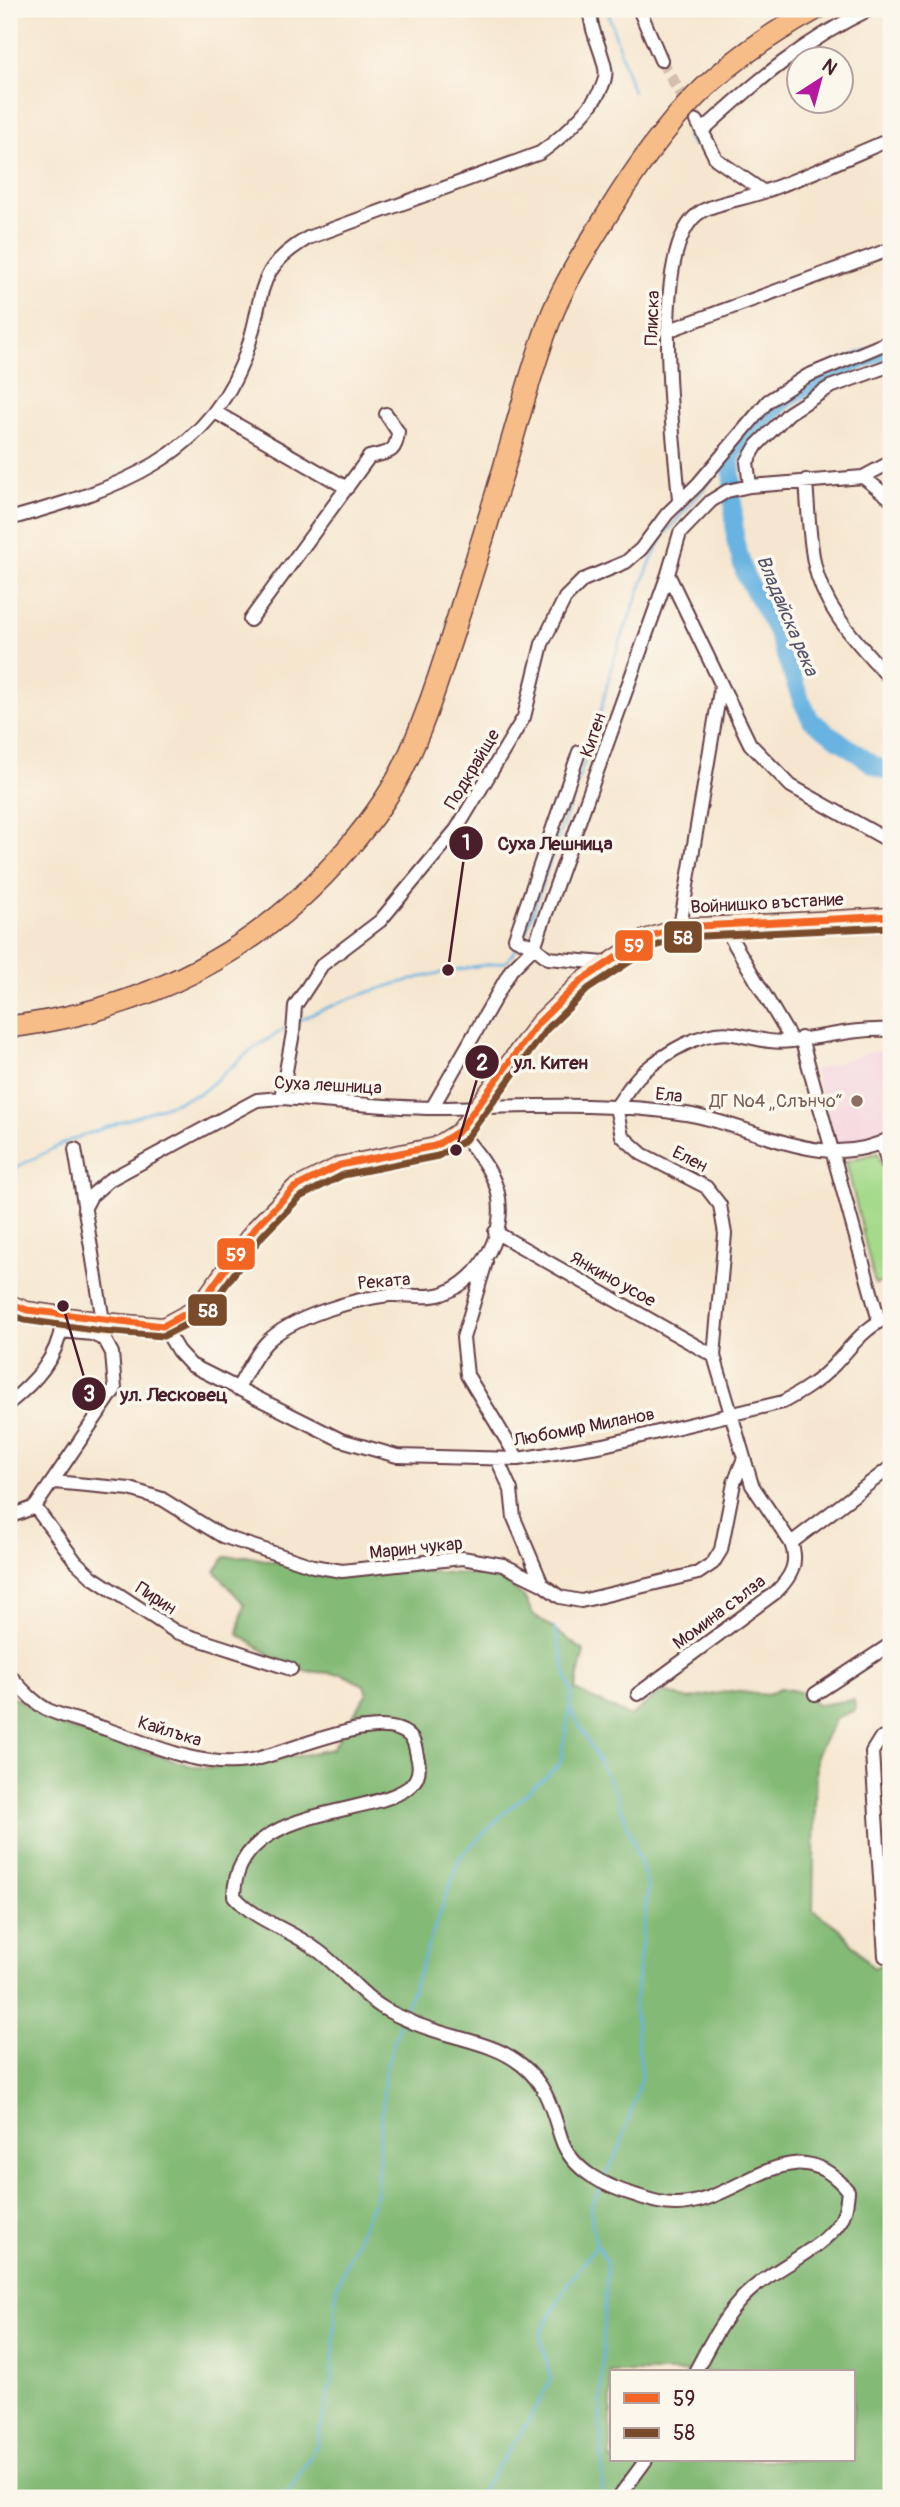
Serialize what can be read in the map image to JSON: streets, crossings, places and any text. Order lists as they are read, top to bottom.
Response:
{
  "streets": {
    "street": [
      "Плиска",
      "Китен",
      "Подкрайще",
      "Войнишко въстание",
      "Суха лешница",
      "Ела",
      "Елен",
      "Янкино усое",
      "Реката",
      "Любомир Миланов",
      "Марин чукар",
      "Пирин",
      "Момина сълза",
      "Кайлъка"
    ]
  },
  "crossings": [
    ["Плиска", "Подкрайще"],
    ["Китен", "Суха лешница"],
    ["Подкрайще", "Суха лешница"],
    ["Войнишко въстание", "Суха лешница"],
    ["Войнишко въстание", "Ела"],
    ["Войнишко въстание", "Любомир Миланов"],
    ["Суха лешница", "Ела"],
    ["Ела", "Елен"],
    ["Елен", "Янкино усое"],
    ["Елен", "Любомир Миланов"],
    ["Елен", "Марин чукар"],
    ["Елен", "Момина сълза"],
    ["Реката", "Любомир Миланов"]
  ],
  "water": ["Владайска река"],
  "places": [
    "Суха Лешница",
    "ДГ №4 „Слънчо“",
    "ул. Китен",
    "ул. Лесковец"
  ],
  "lines": ["transit line 59", "transit line 58"],
  "legend": ["59", "58"],
  "north": "top right"
}
